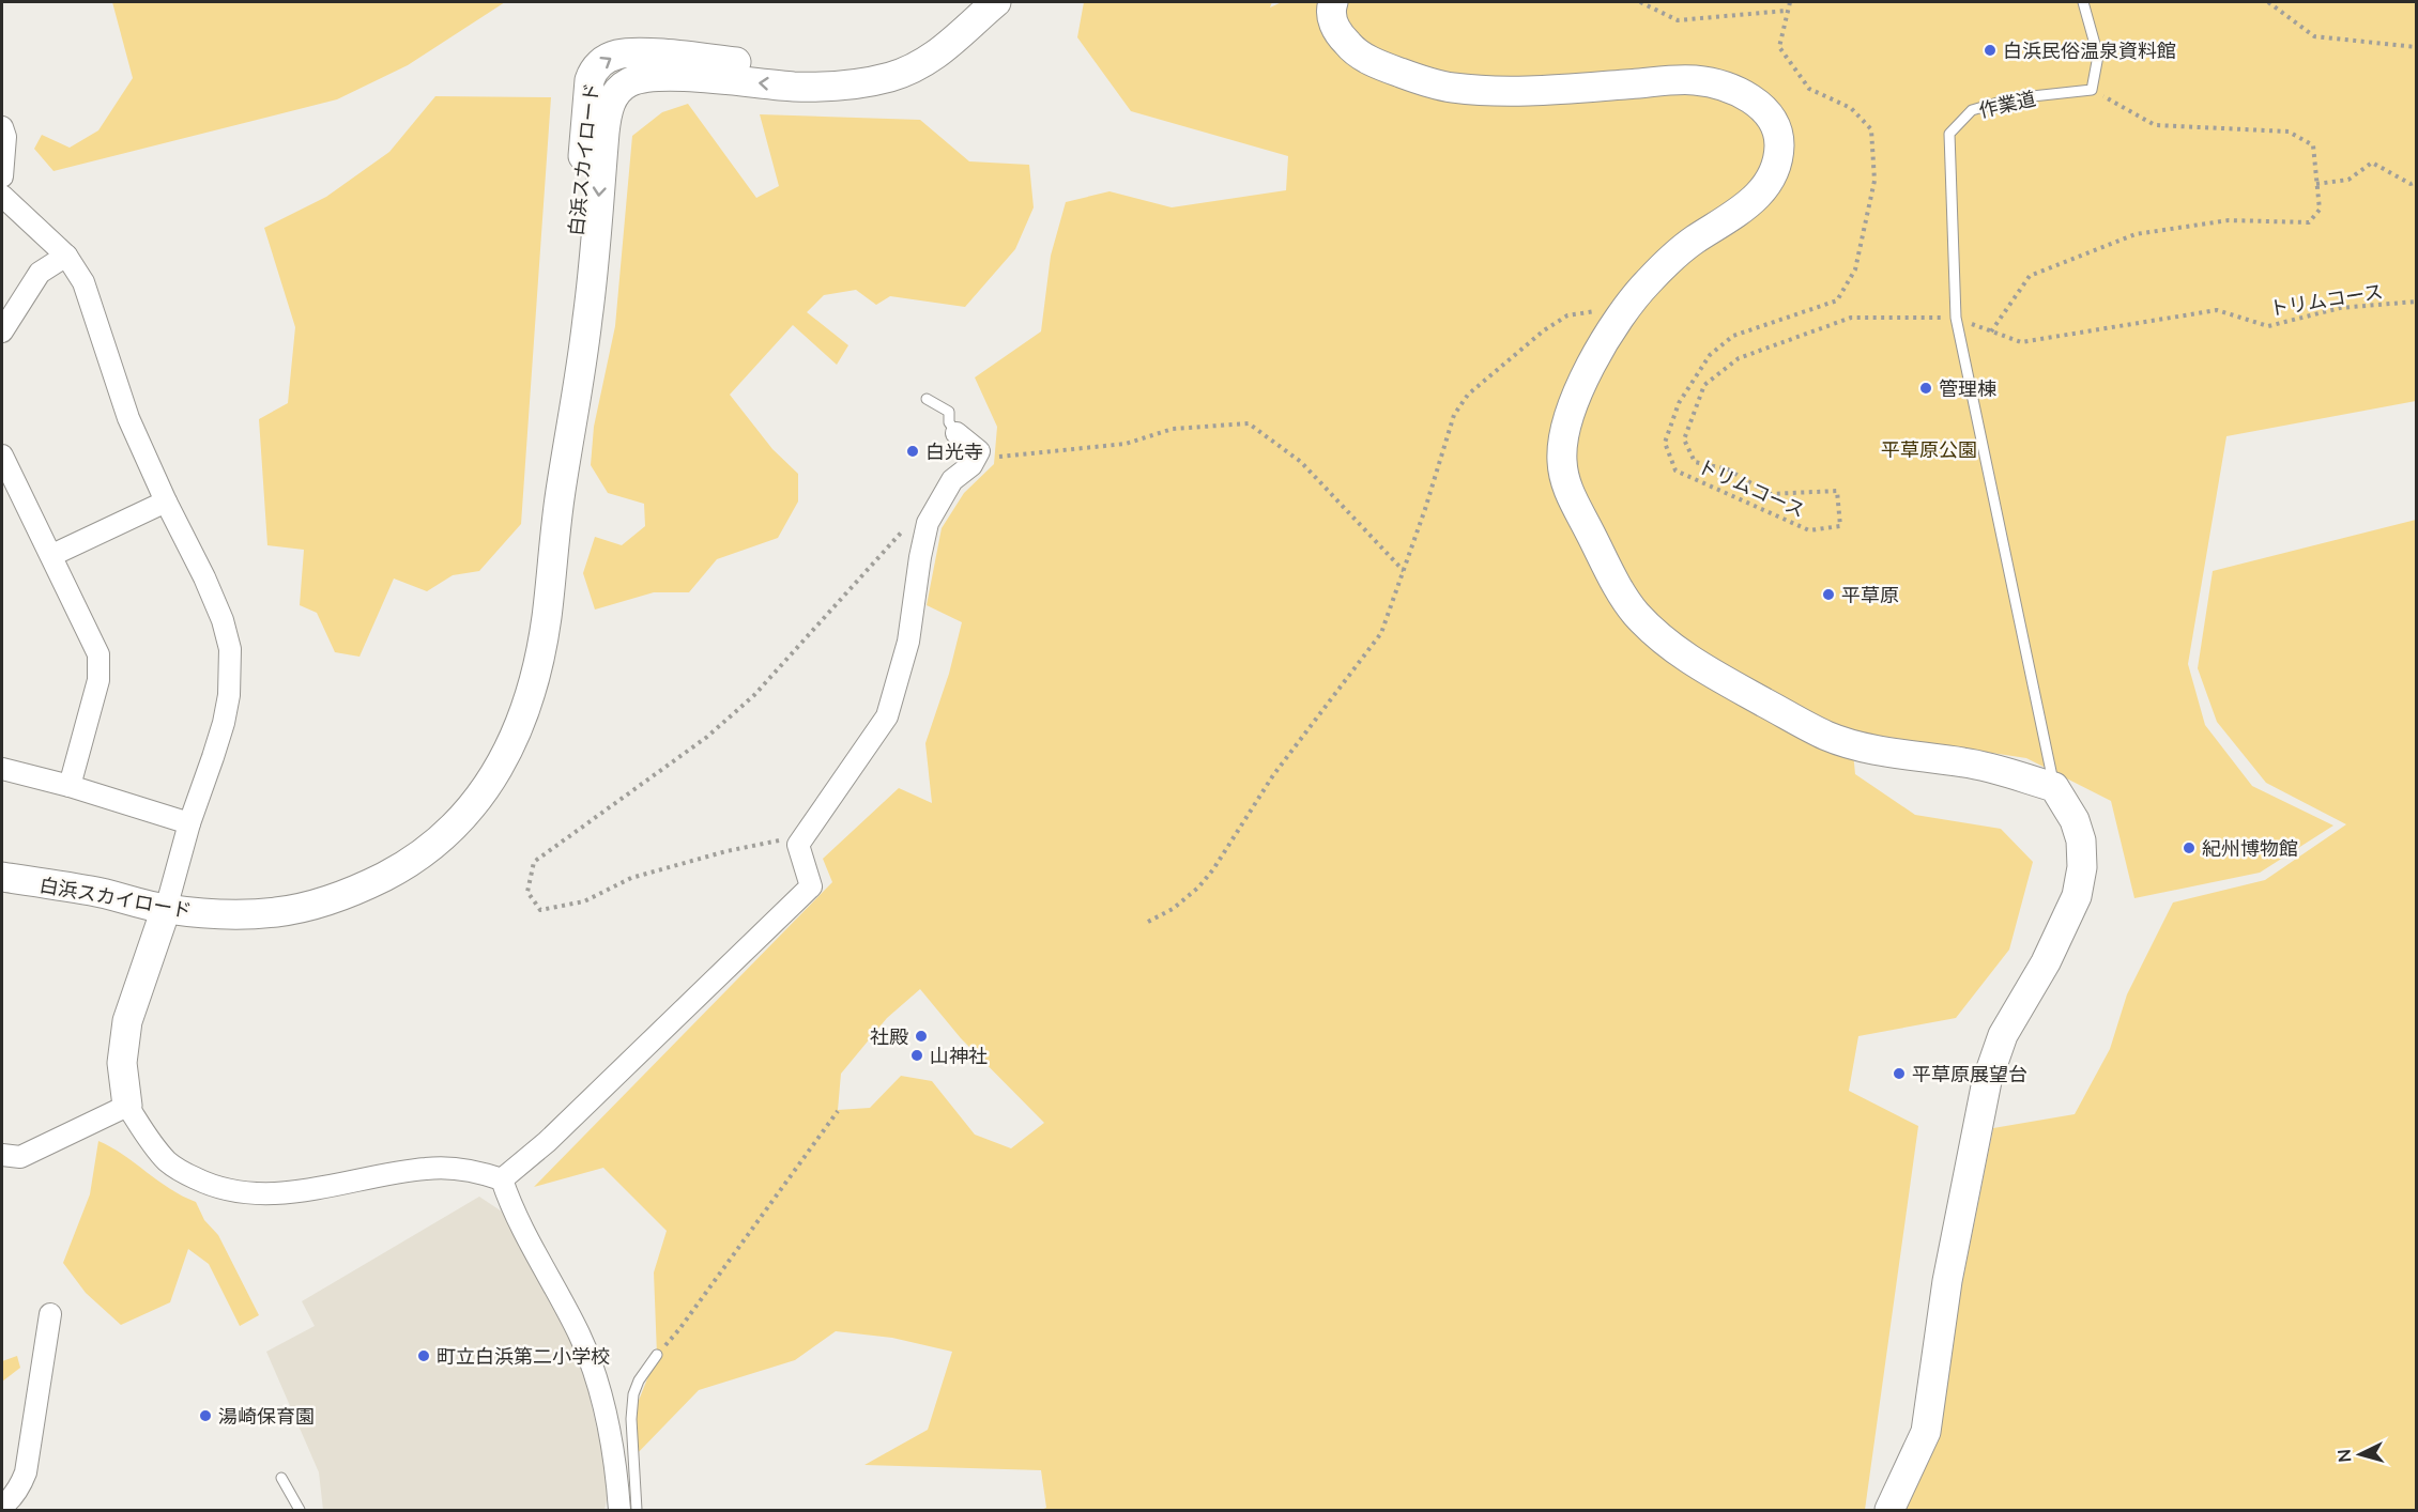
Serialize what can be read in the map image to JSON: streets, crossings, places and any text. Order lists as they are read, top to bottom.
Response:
{
  "streets": {
    "street": ["白浜スカイロード"],
    "lane": ["作業道"],
    "path": ["トリムコース"]
  },
  "crossings": [
    ["作業道", "トリムコース"]
  ],
  "parks": ["平草原公園"],
  "places": [
    "白浜民俗温泉資料館",
    "管理棟",
    "白光寺",
    "平草原",
    "紀州博物館",
    "社殿",
    "山神社",
    "平草原展望台",
    "町立白浜第二小学校",
    "湯崎保育園"
  ],
  "north": "left"
}
